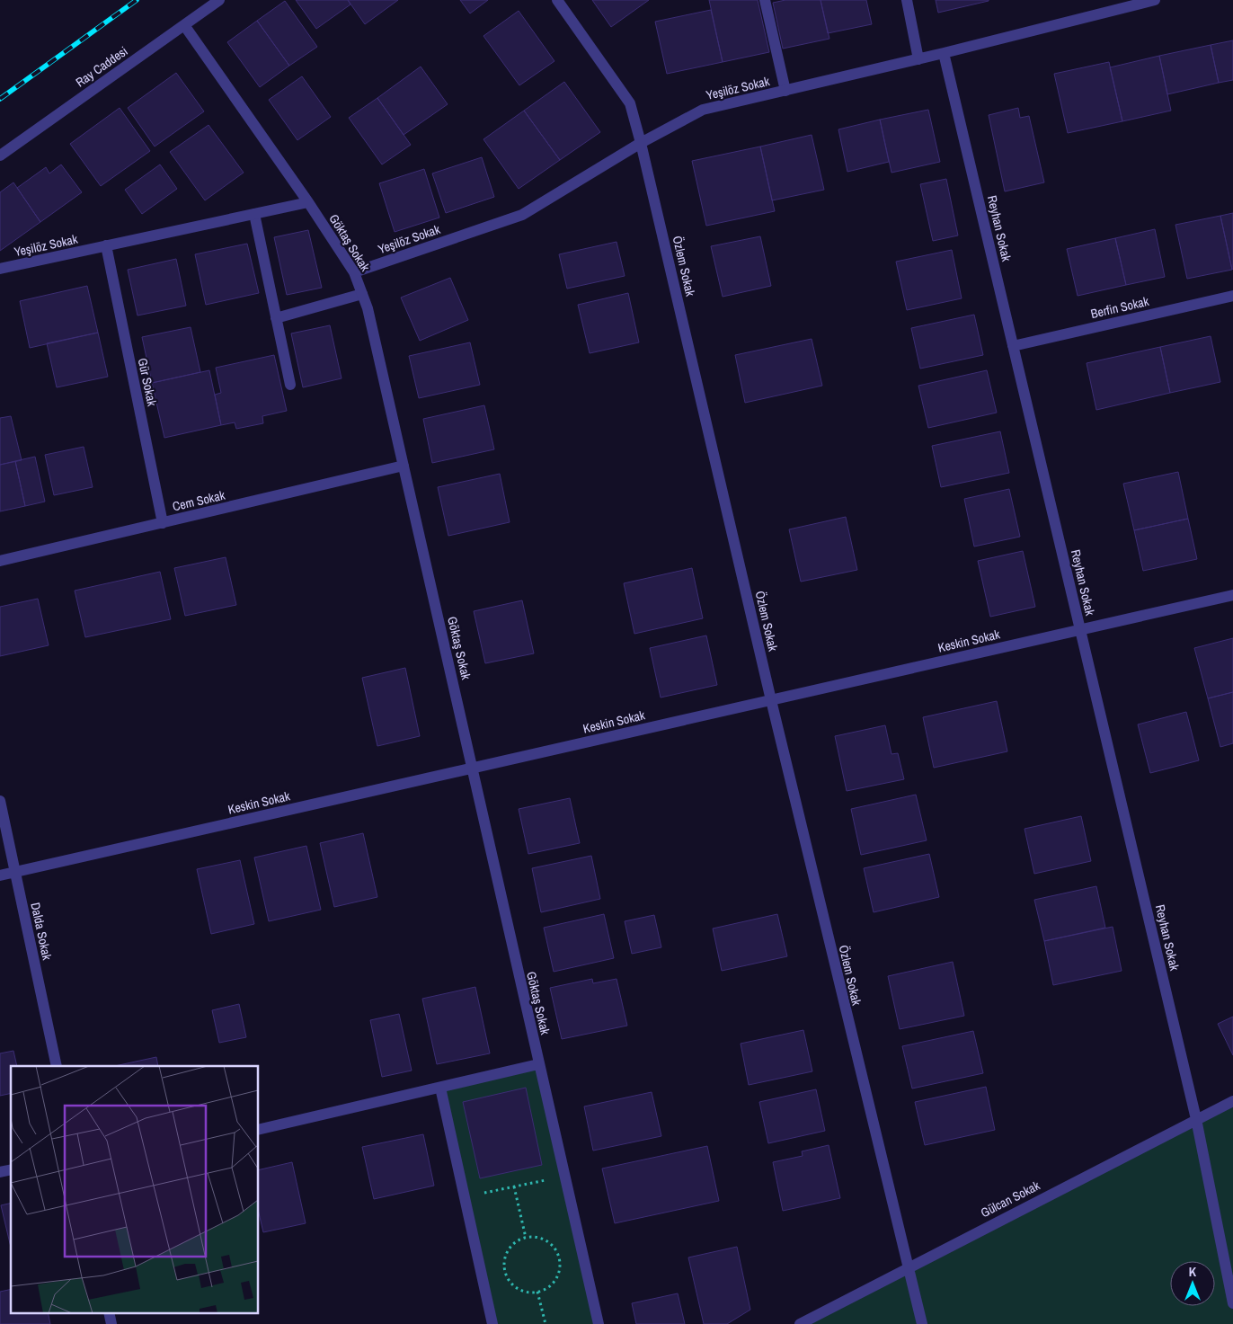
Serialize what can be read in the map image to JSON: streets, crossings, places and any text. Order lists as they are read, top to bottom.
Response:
{
  "streets": {
    "street": [
      "Ray Caddesi",
      "Yeşilöz Sokak",
      "Reyhan Sokak",
      "Göktaş Sokak",
      "Özlem Sokak",
      "Berfin Sokak",
      "Gür Sokak",
      "Cem Sokak",
      "Keskin Sokak",
      "Dalda Sokak",
      "Gülcan Sokak"
    ]
  },
  "crossings": [
    ["Ray Caddesi", "Göktaş Sokak"],
    ["Yeşilöz Sokak", "Reyhan Sokak"],
    ["Yeşilöz Sokak", "Göktaş Sokak"],
    ["Yeşilöz Sokak", "Özlem Sokak"],
    ["Yeşilöz Sokak", "Gür Sokak"],
    ["Reyhan Sokak", "Berfin Sokak"],
    ["Reyhan Sokak", "Keskin Sokak"],
    ["Reyhan Sokak", "Gülcan Sokak"],
    ["Göktaş Sokak", "Cem Sokak"],
    ["Göktaş Sokak", "Keskin Sokak"],
    ["Özlem Sokak", "Keskin Sokak"],
    ["Özlem Sokak", "Gülcan Sokak"],
    ["Gür Sokak", "Cem Sokak"],
    ["Keskin Sokak", "Dalda Sokak"]
  ],
  "north": "top"
}
